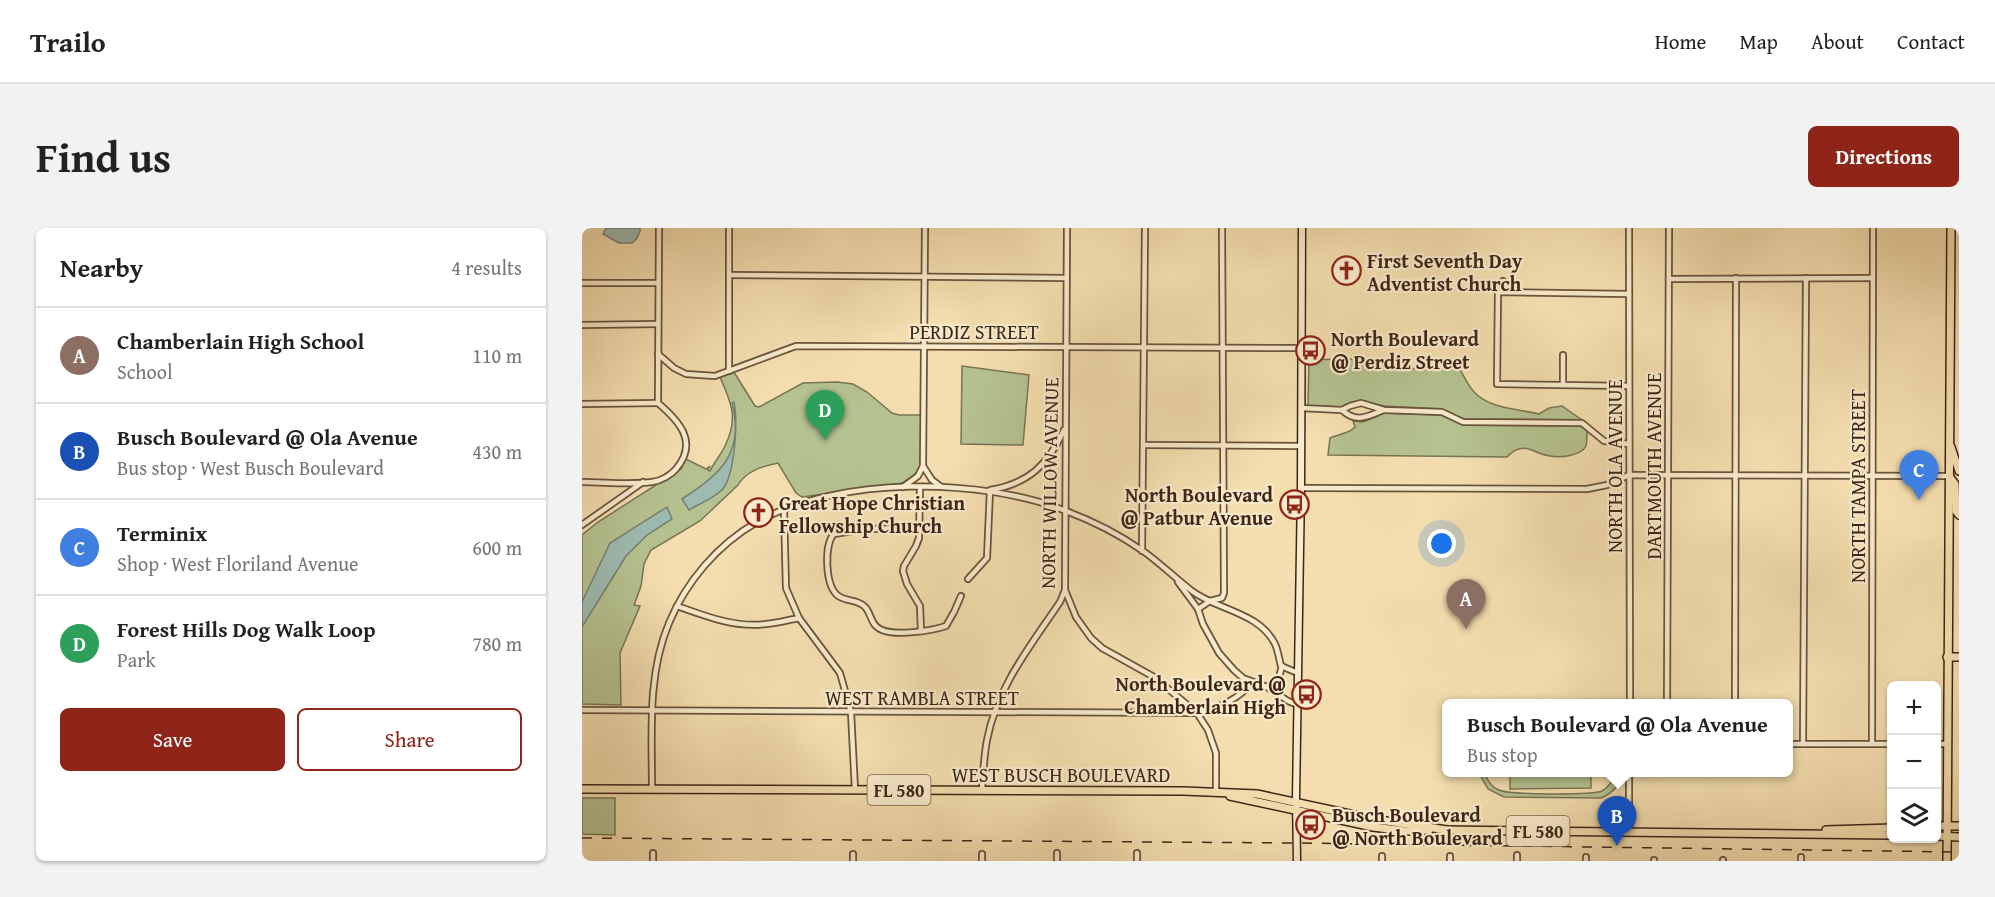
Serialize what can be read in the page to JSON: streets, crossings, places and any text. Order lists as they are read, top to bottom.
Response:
{
  "streets": {
    "main road": ["WEST BUSCH BOULEVARD", "FL 580"],
    "street": [
      "PERDIZ STREET",
      "NORTH OLA AVENUE",
      "DARTMOUTH AVENUE",
      "NORTH WILLOW AVENUE",
      "NORTH TAMPA STREET",
      "WEST RAMBLA STREET"
    ]
  },
  "crossings": [
    ["PERDIZ STREET", "NORTH WILLOW AVENUE"],
    ["NORTH WILLOW AVENUE", "WEST RAMBLA STREET"],
    ["NORTH WILLOW AVENUE", "WEST BUSCH BOULEVARD"]
  ],
  "places": {
    "church": ["First Seventh Day Adventist Church", "Great Hope Christian Fellowship Church"],
    "bus stop": [
      "North Boulevard @ Perdiz Street",
      "North Boulevard @ Patbur Avenue",
      "North Boulevard @ Chamberlain High",
      "Busch Boulevard @ North Boulevard"
    ]
  },
  "page": {
    "header": "Trailo",
    "nav": [
      "Home",
      "Map",
      "About",
      "Contact"
    ],
    "title": "Find us",
    "buttons": [
      "Directions",
      ["Save", "Share"]
    ],
    "heading": ["Nearby", "4 results"],
    "list": [
      {
        "mark": "A",
        "name": "Chamberlain High School",
        "note": "School",
        "value": "110 m"
      },
      {
        "mark": "B",
        "name": "Busch Boulevard @ Ola Avenue",
        "note": "Bus stop · West Busch Boulevard",
        "value": "430 m"
      },
      {
        "mark": "C",
        "name": "Terminix",
        "note": "Shop · West Floriland Avenue",
        "value": "600 m"
      },
      {
        "mark": "D",
        "name": "Forest Hills Dog Walk Loop",
        "note": "Park",
        "value": "780 m"
      }
    ],
    "pins": [
      "D",
      "C",
      "A",
      "B"
    ],
    "map_buttons": ["+", "−"],
    "popup": ["Busch Boulevard @ Ola Avenue", "Bus stop"]
  }
}
